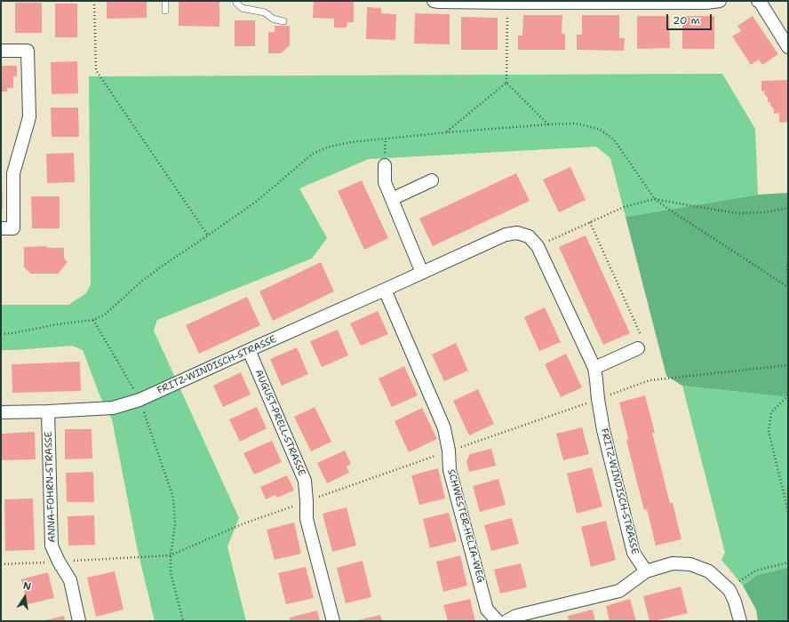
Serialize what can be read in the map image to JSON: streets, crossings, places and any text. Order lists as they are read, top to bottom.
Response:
{
  "streets": {
    "street": [
      "FRITZ-WINDISCH-STRASSE",
      "AUGUST-PRELL-STRASSE",
      "ANNA-FOHRN-STRASSE",
      "SCHWESTER-HELIA-WEG"
    ]
  },
  "crossings": [
    ["FRITZ-WINDISCH-STRASSE", "AUGUST-PRELL-STRASSE"],
    ["FRITZ-WINDISCH-STRASSE", "ANNA-FOHRN-STRASSE"],
    ["FRITZ-WINDISCH-STRASSE", "SCHWESTER-HELIA-WEG"]
  ],
  "scale_bar": "20 m",
  "north": "top"
}
